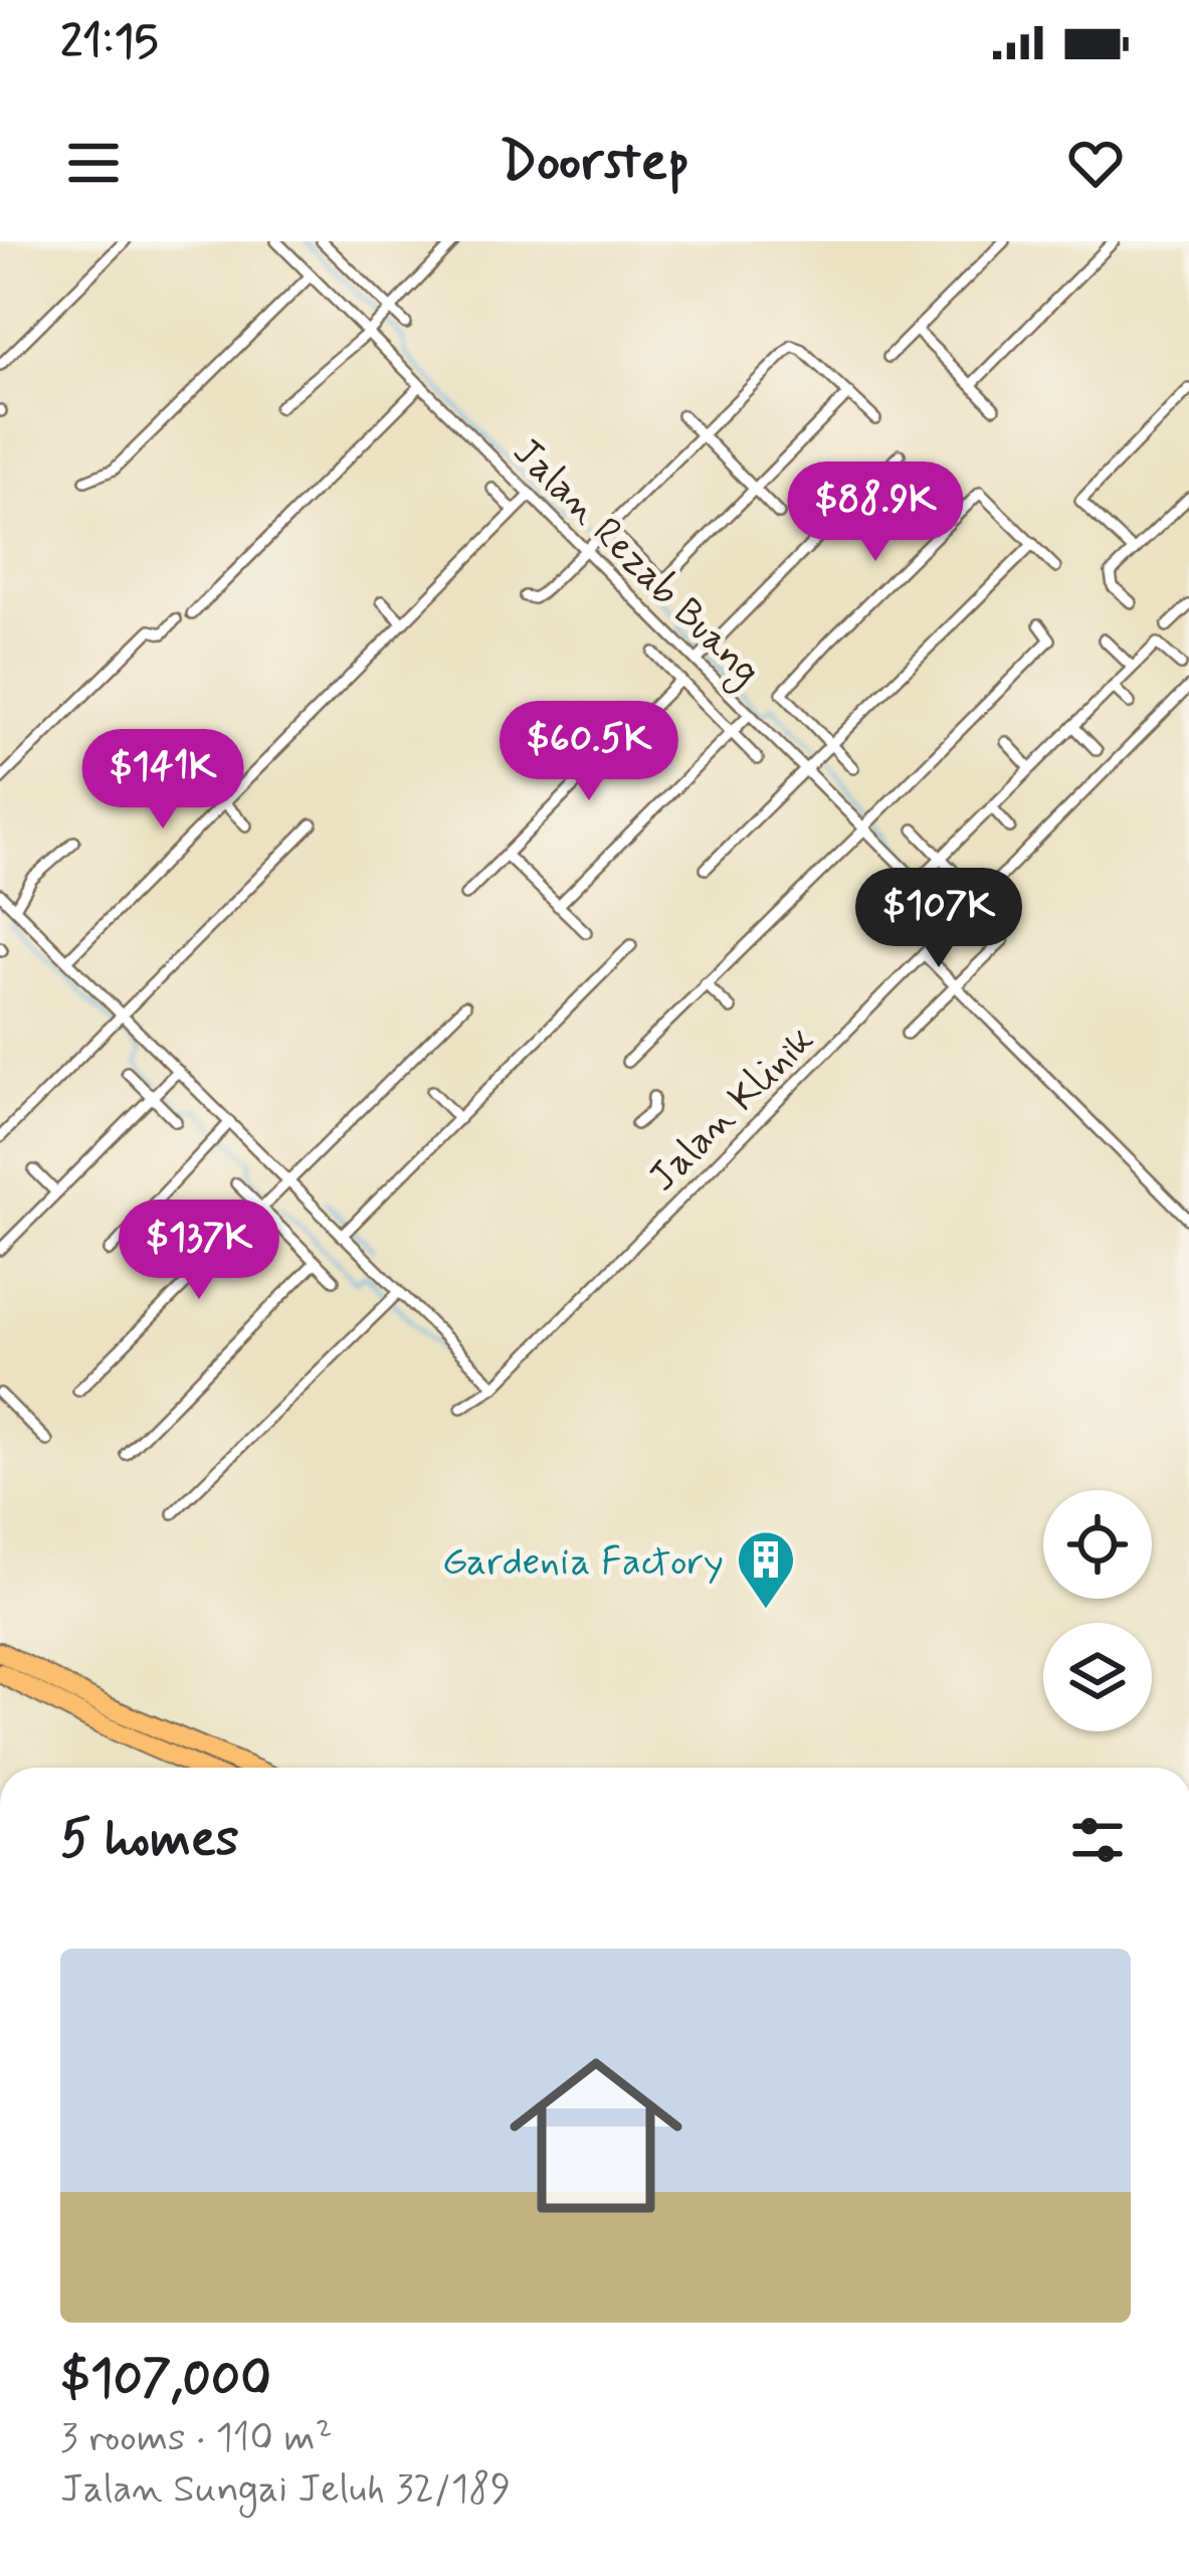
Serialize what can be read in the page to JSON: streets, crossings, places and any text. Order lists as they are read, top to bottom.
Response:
{
  "streets": {
    "street": ["Jalan Rezab Buang", "Jalan Klinik"]
  },
  "crossings": [
    ["Jalan Rezab Buang", "Jalan Klinik"]
  ],
  "places": {
    "building": ["Gardenia Factory"]
  },
  "page": {
    "status": "21:15",
    "header": "Doorstep",
    "price": [
      "$88.9K",
      "$60.5K",
      "$141K",
      "$107K",
      "$137K"
    ],
    "heading": "5 homes",
    "list": [
      {
        "name": "$107,000",
        "note": "3 rooms · 110 m² · Jalan Sungai Jeluh 32/189"
      }
    ]
  }
}
